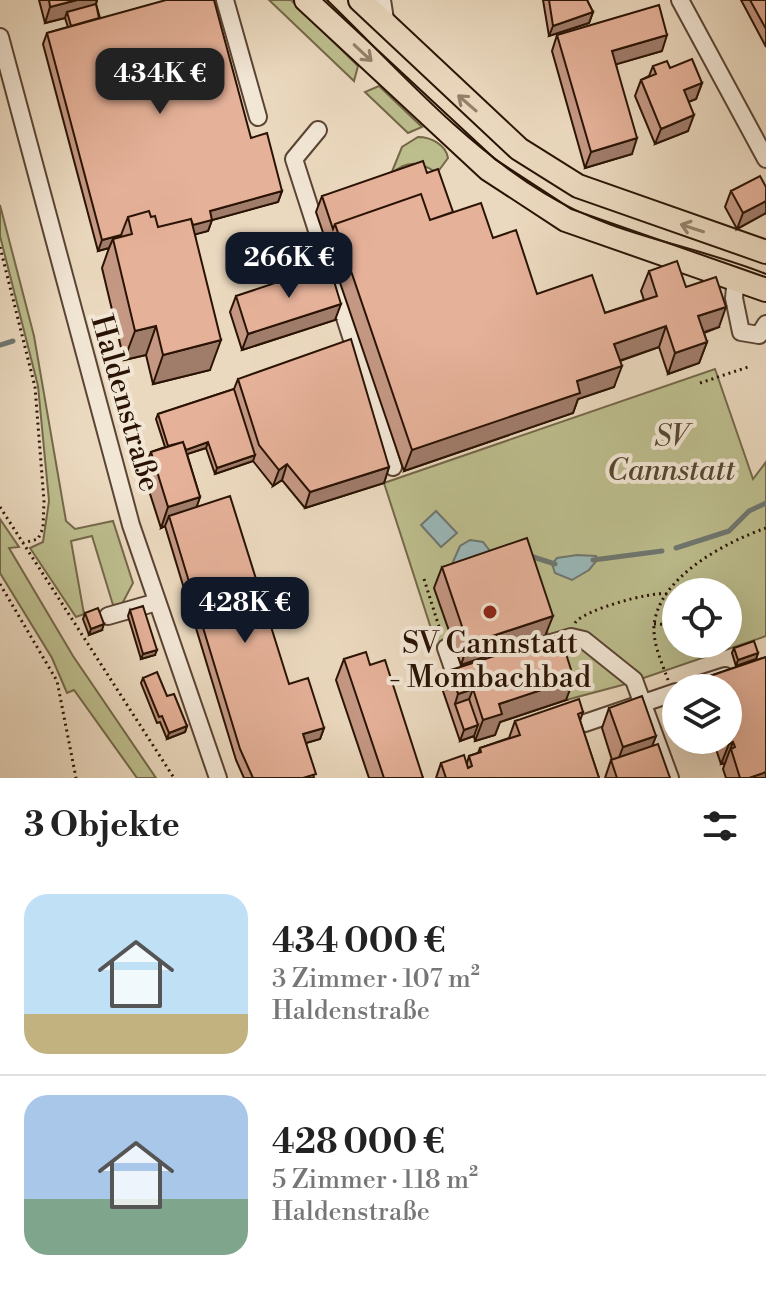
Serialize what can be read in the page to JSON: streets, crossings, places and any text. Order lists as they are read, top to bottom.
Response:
{
  "streets": {
    "street": ["Haldenstraße"]
  },
  "parks": ["SV Cannstatt"],
  "places": ["SV Cannstatt - Mombachbad"],
  "page": {
    "price": ["434K €", "266K €", "428K €"],
    "heading": "3 Objekte",
    "list": [
      {
        "name": "434 000 €",
        "note": "3 Zimmer · 107 m² · Haldenstraße"
      },
      {
        "name": "428 000 €",
        "note": "5 Zimmer · 118 m² · Haldenstraße"
      }
    ]
  }
}
